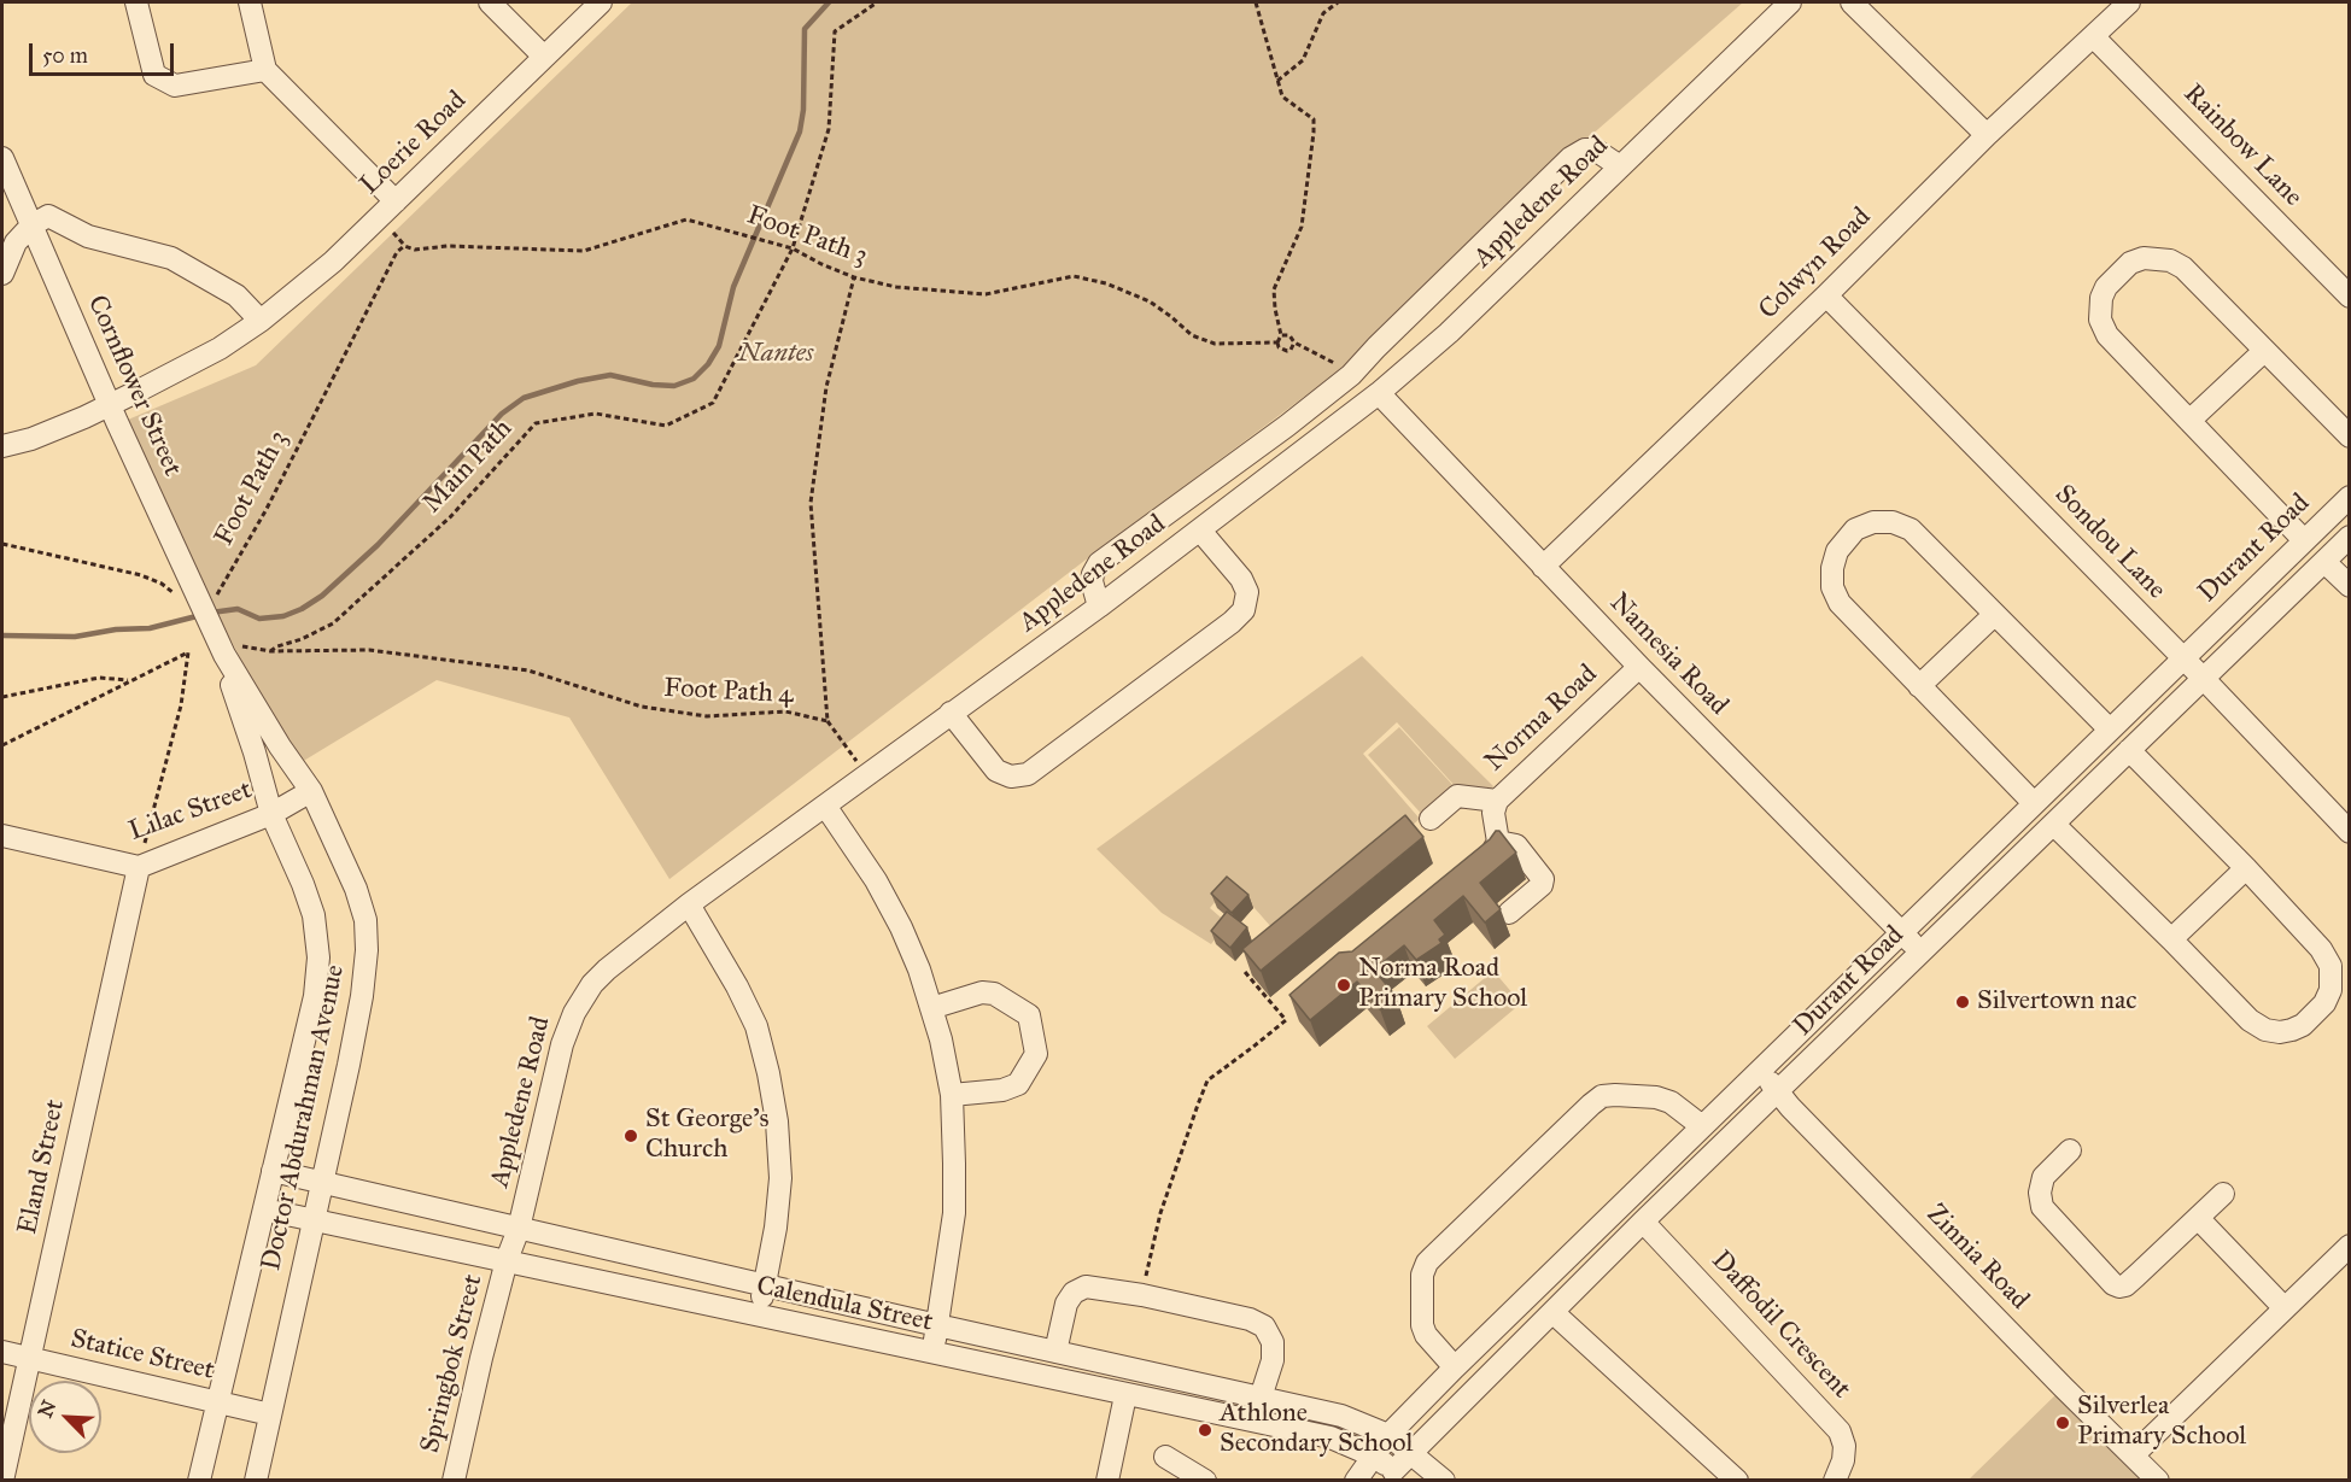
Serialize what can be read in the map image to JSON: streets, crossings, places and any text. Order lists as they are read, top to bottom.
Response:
{
  "streets": {
    "street": [
      "Loerie Road",
      "Rainbow Lane",
      "Appledene Road",
      "Colwyn Road",
      "Cornflower Street",
      "Sondou Lane",
      "Durant Road",
      "Namesia Road",
      "Norma Road",
      "Lilac Street",
      "Doctor Abdurahman Avenue",
      "Eland Street",
      "Zinnia Road",
      "Calendula Street",
      "Daffodil Crescent",
      "Statice Street",
      "Springbok Street"
    ],
    "path": ["Foot Path 3", "Main Path", "Foot Path 4"]
  },
  "crossings": [
    ["Loerie Road", "Cornflower Street"],
    ["Rainbow Lane", "Colwyn Road"],
    ["Appledene Road", "Namesia Road"],
    ["Appledene Road", "Calendula Street"],
    ["Appledene Road", "Springbok Street"],
    ["Foot Path 3", "Cornflower Street"],
    ["Foot Path 3", "Main Path"],
    ["Foot Path 3", "Foot Path 4"],
    ["Colwyn Road", "Sondou Lane"],
    ["Colwyn Road", "Namesia Road"],
    ["Cornflower Street", "Foot Path 4"],
    ["Cornflower Street", "Doctor Abdurahman Avenue"],
    ["Main Path", "Foot Path 4"],
    ["Sondou Lane", "Durant Road"],
    ["Durant Road", "Namesia Road"],
    ["Durant Road", "Zinnia Road"],
    ["Durant Road", "Calendula Street"],
    ["Durant Road", "Daffodil Crescent"],
    ["Namesia Road", "Norma Road"],
    ["Foot Path 4", "Doctor Abdurahman Avenue"],
    ["Lilac Street", "Doctor Abdurahman Avenue"],
    ["Lilac Street", "Eland Street"],
    ["Doctor Abdurahman Avenue", "Calendula Street"],
    ["Doctor Abdurahman Avenue", "Statice Street"],
    ["Eland Street", "Statice Street"],
    ["Calendula Street", "Springbok Street"]
  ],
  "parks": ["Nantes"],
  "places": [
    "Norma Road Primary School",
    "Silvertown nac",
    "St George's Church",
    "Silverlea Primary School",
    "Athlone Secondary School"
  ],
  "scale_bar": "50 m",
  "north": "top left"
}
